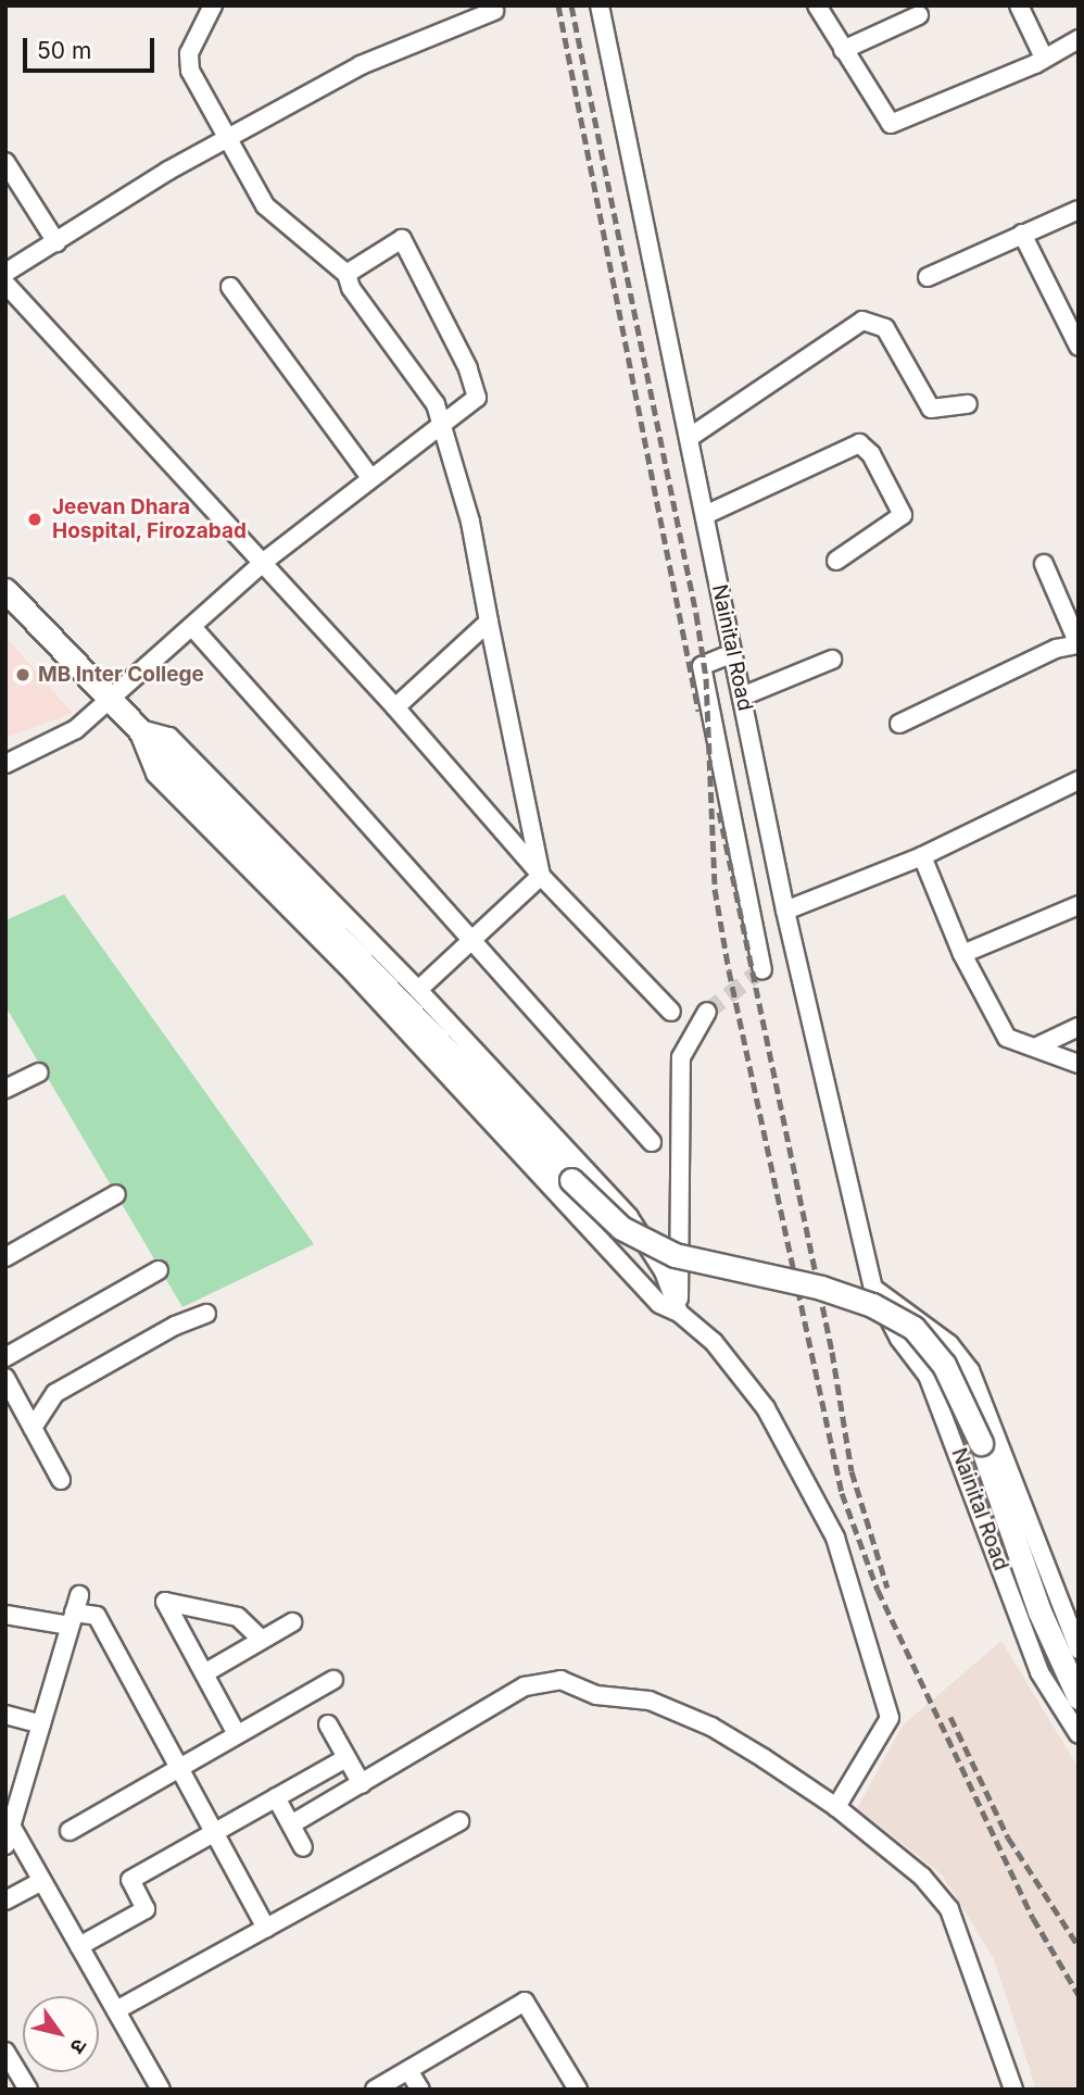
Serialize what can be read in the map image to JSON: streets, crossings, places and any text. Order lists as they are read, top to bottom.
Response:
{
  "streets": {
    "main road": ["Nainital Road"]
  },
  "places": ["Jeevan Dhara Hospital, Firozabad", "MB Inter College"],
  "scale_bar": "50 m",
  "north": "bottom right"
}
